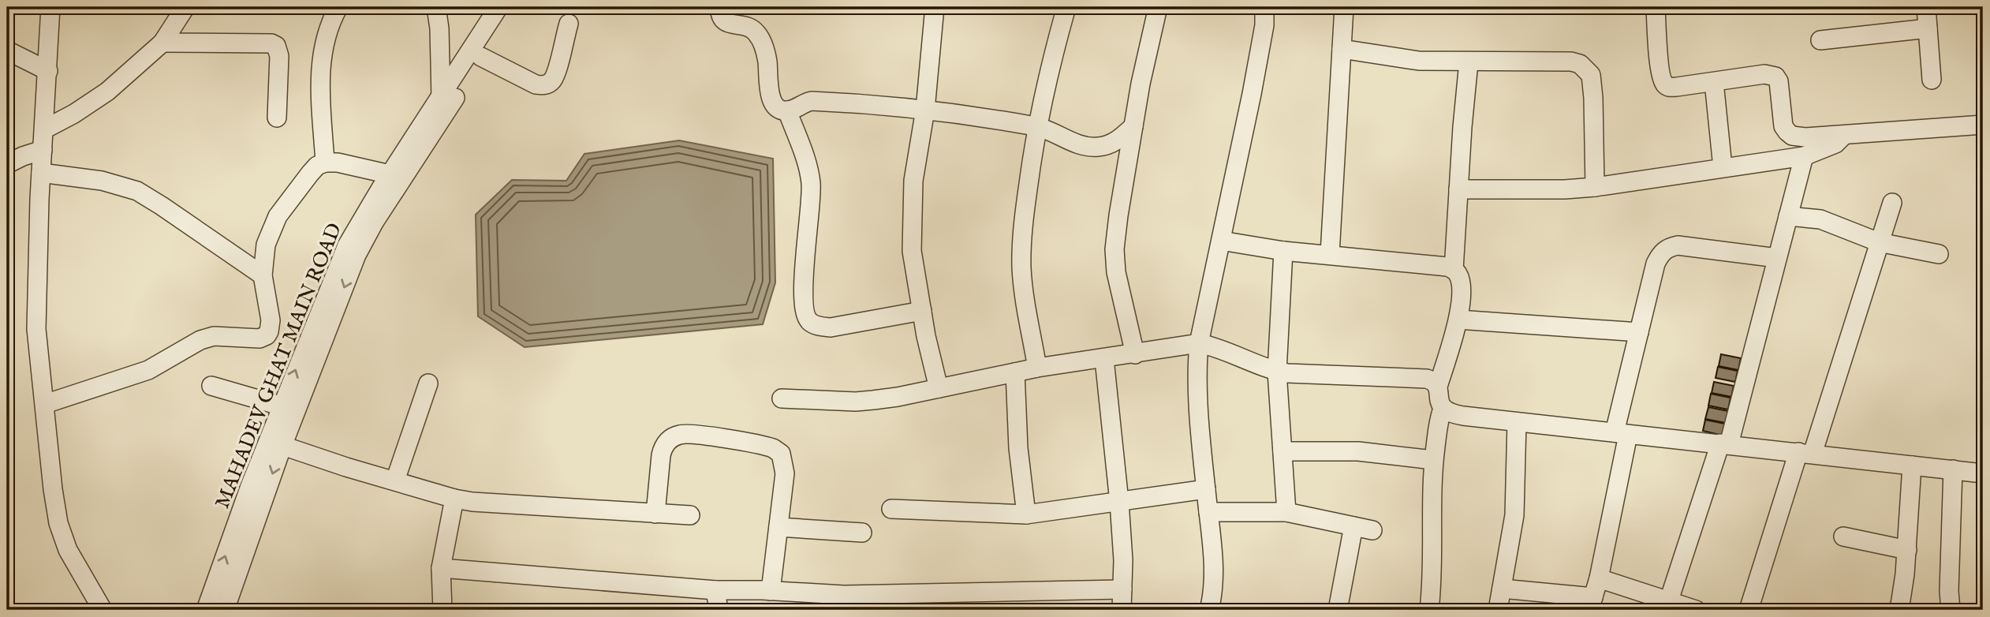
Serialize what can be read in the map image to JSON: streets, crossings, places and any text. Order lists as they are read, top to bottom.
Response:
{
  "streets": {
    "street": ["MAHADEV GHAT MAIN ROAD"]
  }
}
